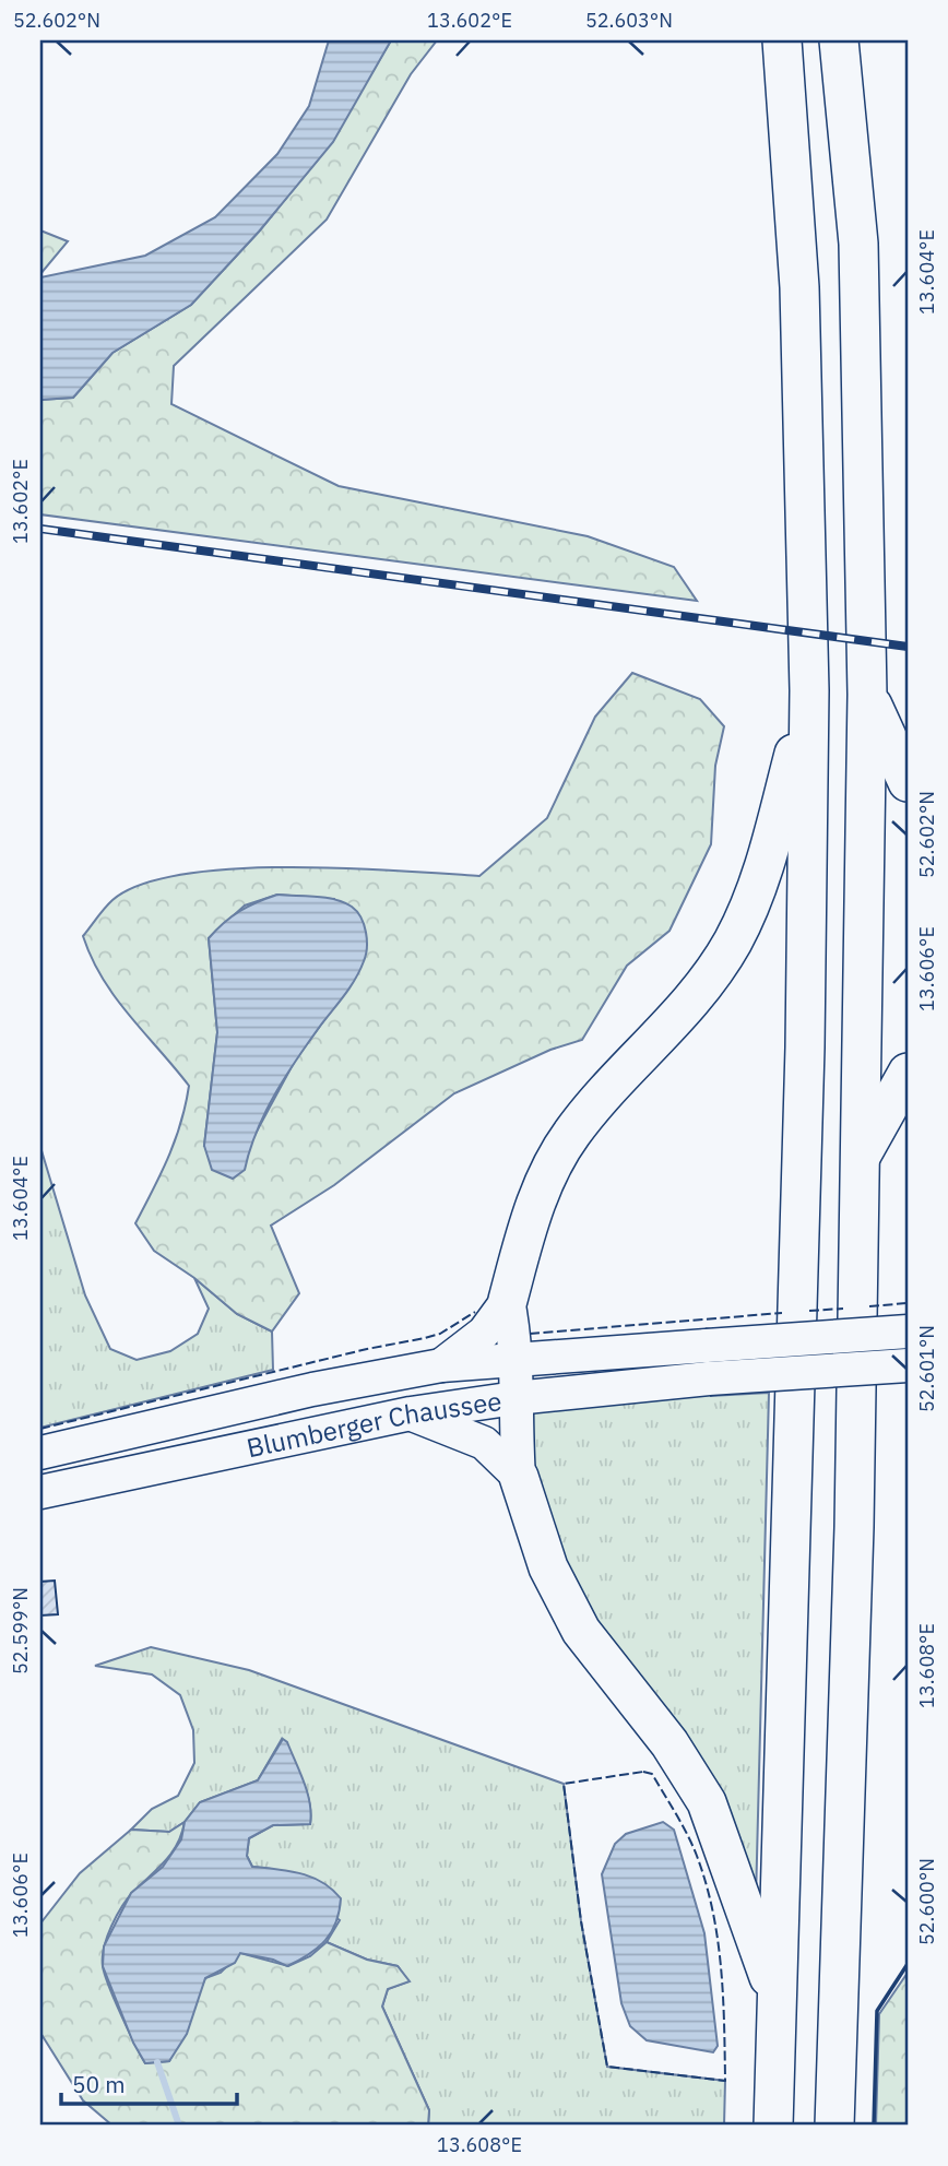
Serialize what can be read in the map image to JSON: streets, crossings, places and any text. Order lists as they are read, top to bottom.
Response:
{
  "streets": {
    "main road": ["Blumberger Chaussee"]
  },
  "scale_bar": "50 m",
  "coordinates": [
    "52.602°N",
    "13.602°E",
    "52.603°N",
    "13.604°E",
    "13.606°E",
    "52.601°N",
    "52.599°N",
    "13.608°E",
    "52.600°N"
  ]
}
